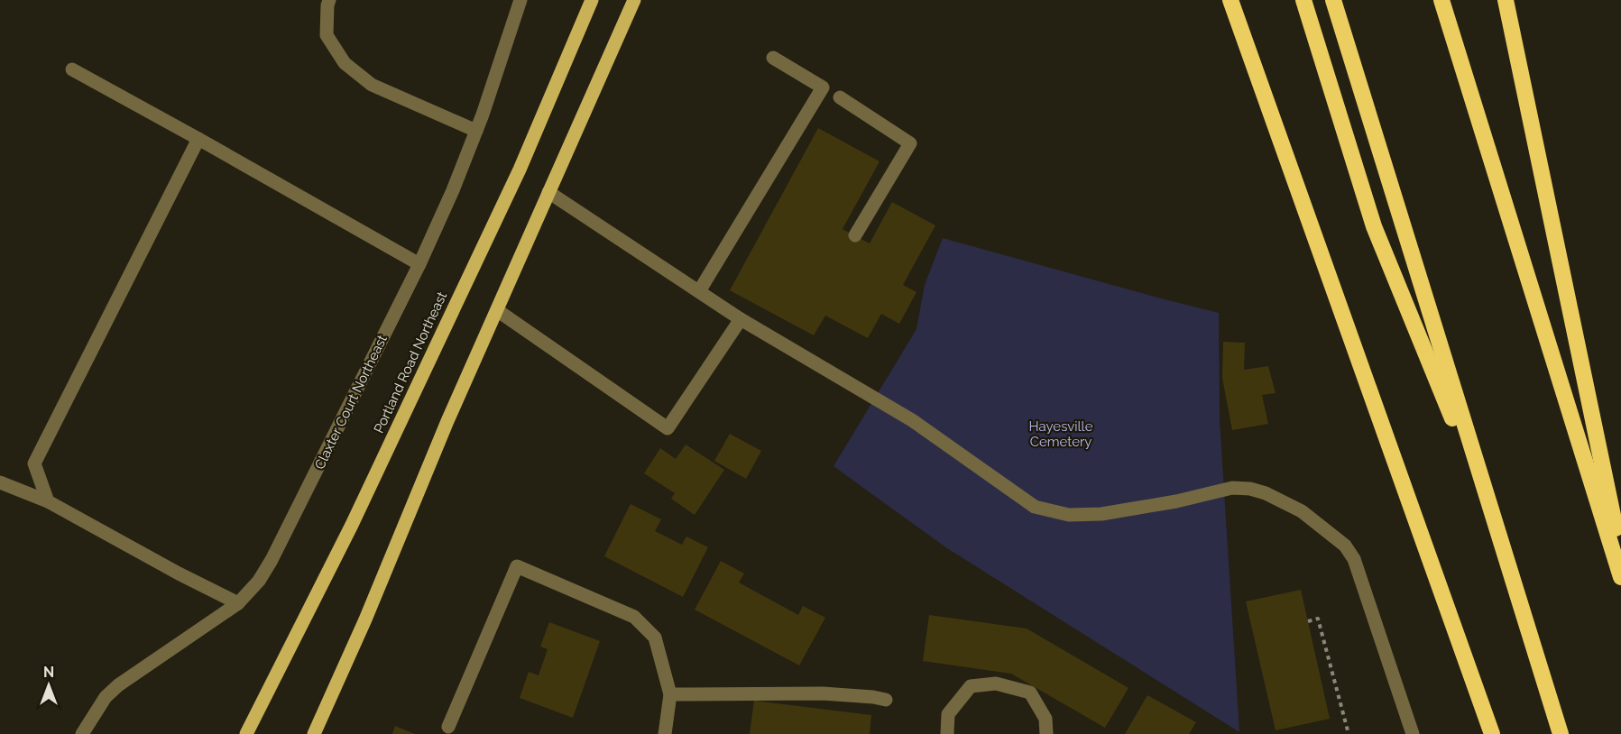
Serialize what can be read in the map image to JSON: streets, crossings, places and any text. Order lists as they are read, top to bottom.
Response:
{
  "streets": {
    "main road": ["Portland Road Northeast"],
    "street": ["Claxter Court Northeast"]
  },
  "parks": ["Hayesville Cemetery"],
  "north": "top"
}
